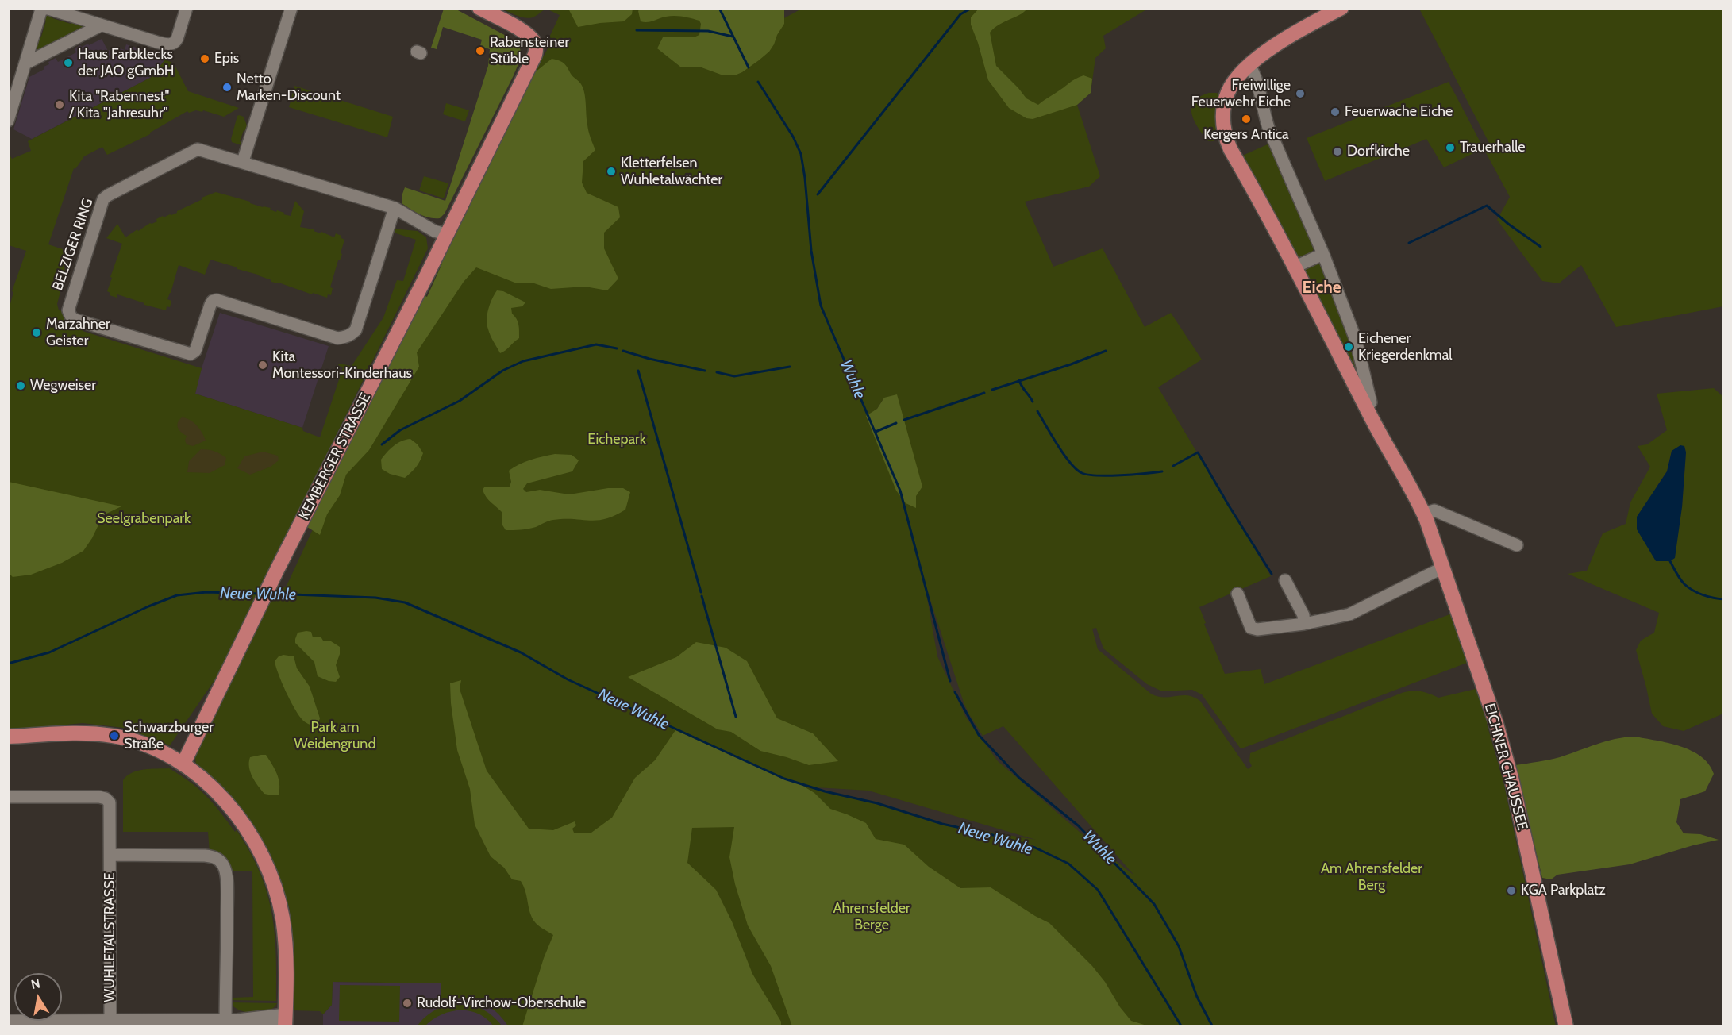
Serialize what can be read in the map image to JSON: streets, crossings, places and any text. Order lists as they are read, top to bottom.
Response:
{
  "streets": {
    "main road": ["KEMBERGER STRASSE", "EICHNER CHAUSSEE"],
    "street": ["BELZIGER RING", "WUHLETALSTRASSE"]
  },
  "crossings": [
    ["BELZIGER RING", "KEMBERGER STRASSE"]
  ],
  "districts": ["Eiche"],
  "water": ["Wuhle", "Neue Wuhle"],
  "parks": [
    "Eichepark",
    "Seelgrabenpark",
    "Park am Weidengrund",
    "Am Ahrensfelder Berg",
    "Ahrensfelder Berge"
  ],
  "places": [
    "Rabensteiner Stüble",
    "Epis",
    "Haus Farbklecks der JAO gGmbH",
    "Netto Marken-Discount",
    "Freiwillige Feuerwehr Eiche",
    "Kita \"Rabennest\" / Kita \"Jahresuhr\"",
    "Feuerwache Eiche",
    "Kergers Antica",
    "Trauerhalle",
    "Dorfkirche",
    "Kletterfelsen Wuhletalwächter",
    "Marzahner Geister",
    "Eichener Kriegerdenkmal",
    "Kita Montessori-Kinderhaus",
    "Wegweiser",
    "Schwarzburger Straße",
    "KGA Parkplatz",
    "Rudolf-Virchow-Oberschule"
  ],
  "north": "top"
}
